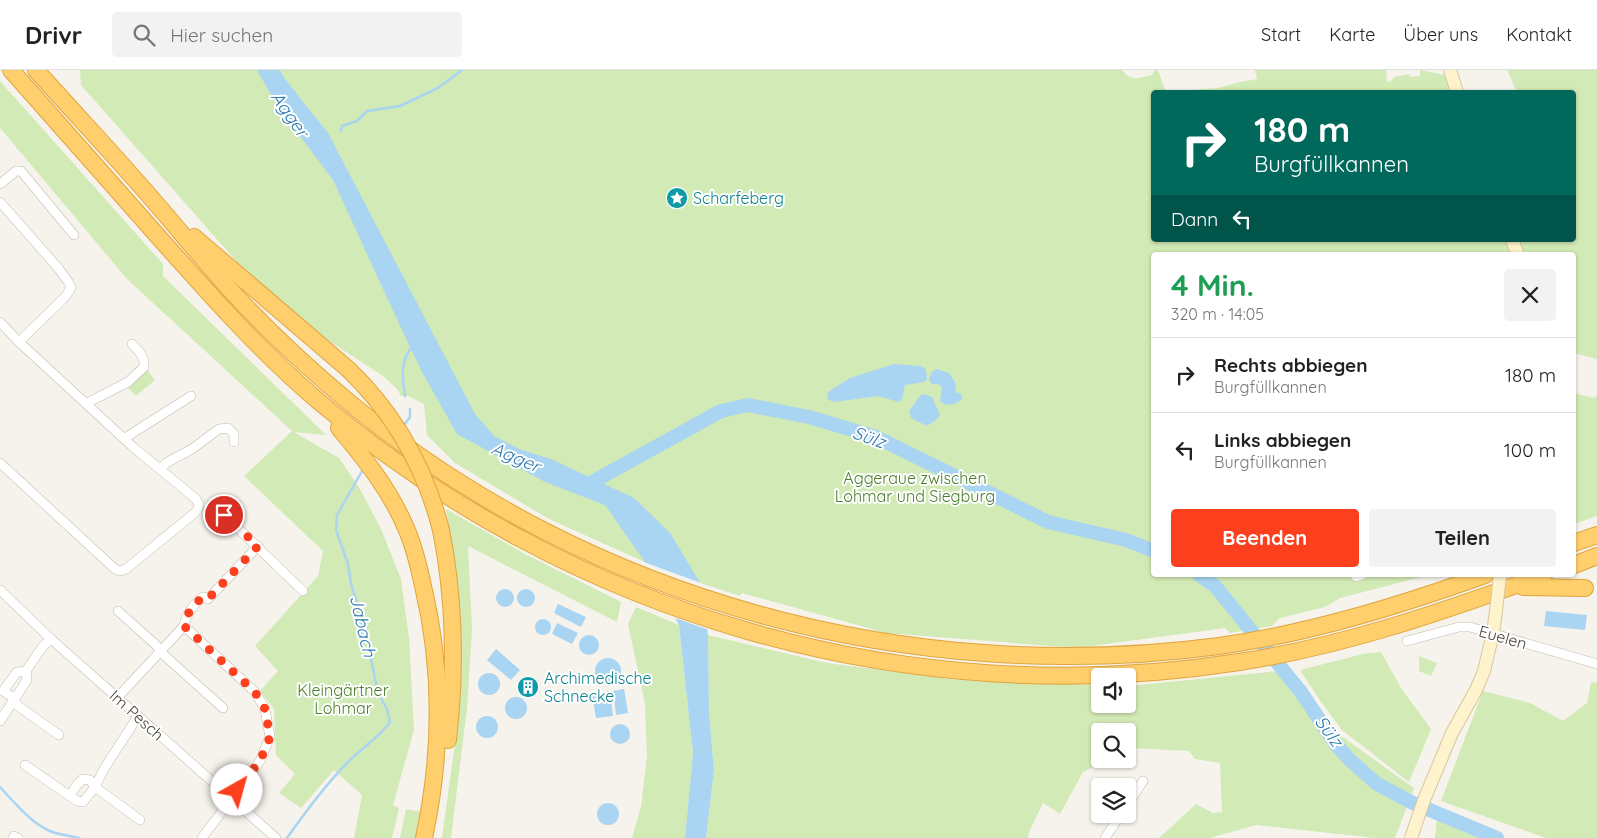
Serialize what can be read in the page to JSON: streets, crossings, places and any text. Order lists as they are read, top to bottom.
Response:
{
  "streets": {
    "street": ["Euelen", "Im Pesch"]
  },
  "water": ["Agger", "Sülz", "Jabach"],
  "parks": ["Aggeraue zwischen Lohmar und Siegburg", "Kleingärtner Lohmar"],
  "places": {
    "place": ["Scharfeberg"],
    "building": ["Archimedische Schnecke"]
  },
  "page": {
    "header": "Drivr",
    "search": "Hier suchen",
    "nav": [
      "Start",
      "Karte",
      "Über uns",
      "Kontakt"
    ],
    "turn": ["180 m", "Burgfüllkannen"],
    "then": "Dann",
    "heading": ["4 Min.", "320 m · 14:05"],
    "list": [
      {
        "name": "Rechts abbiegen",
        "note": "Burgfüllkannen",
        "value": "180 m"
      },
      {
        "name": "Links abbiegen",
        "note": "Burgfüllkannen",
        "value": "100 m"
      }
    ],
    "buttons": ["Beenden", "Teilen"]
  }
}
